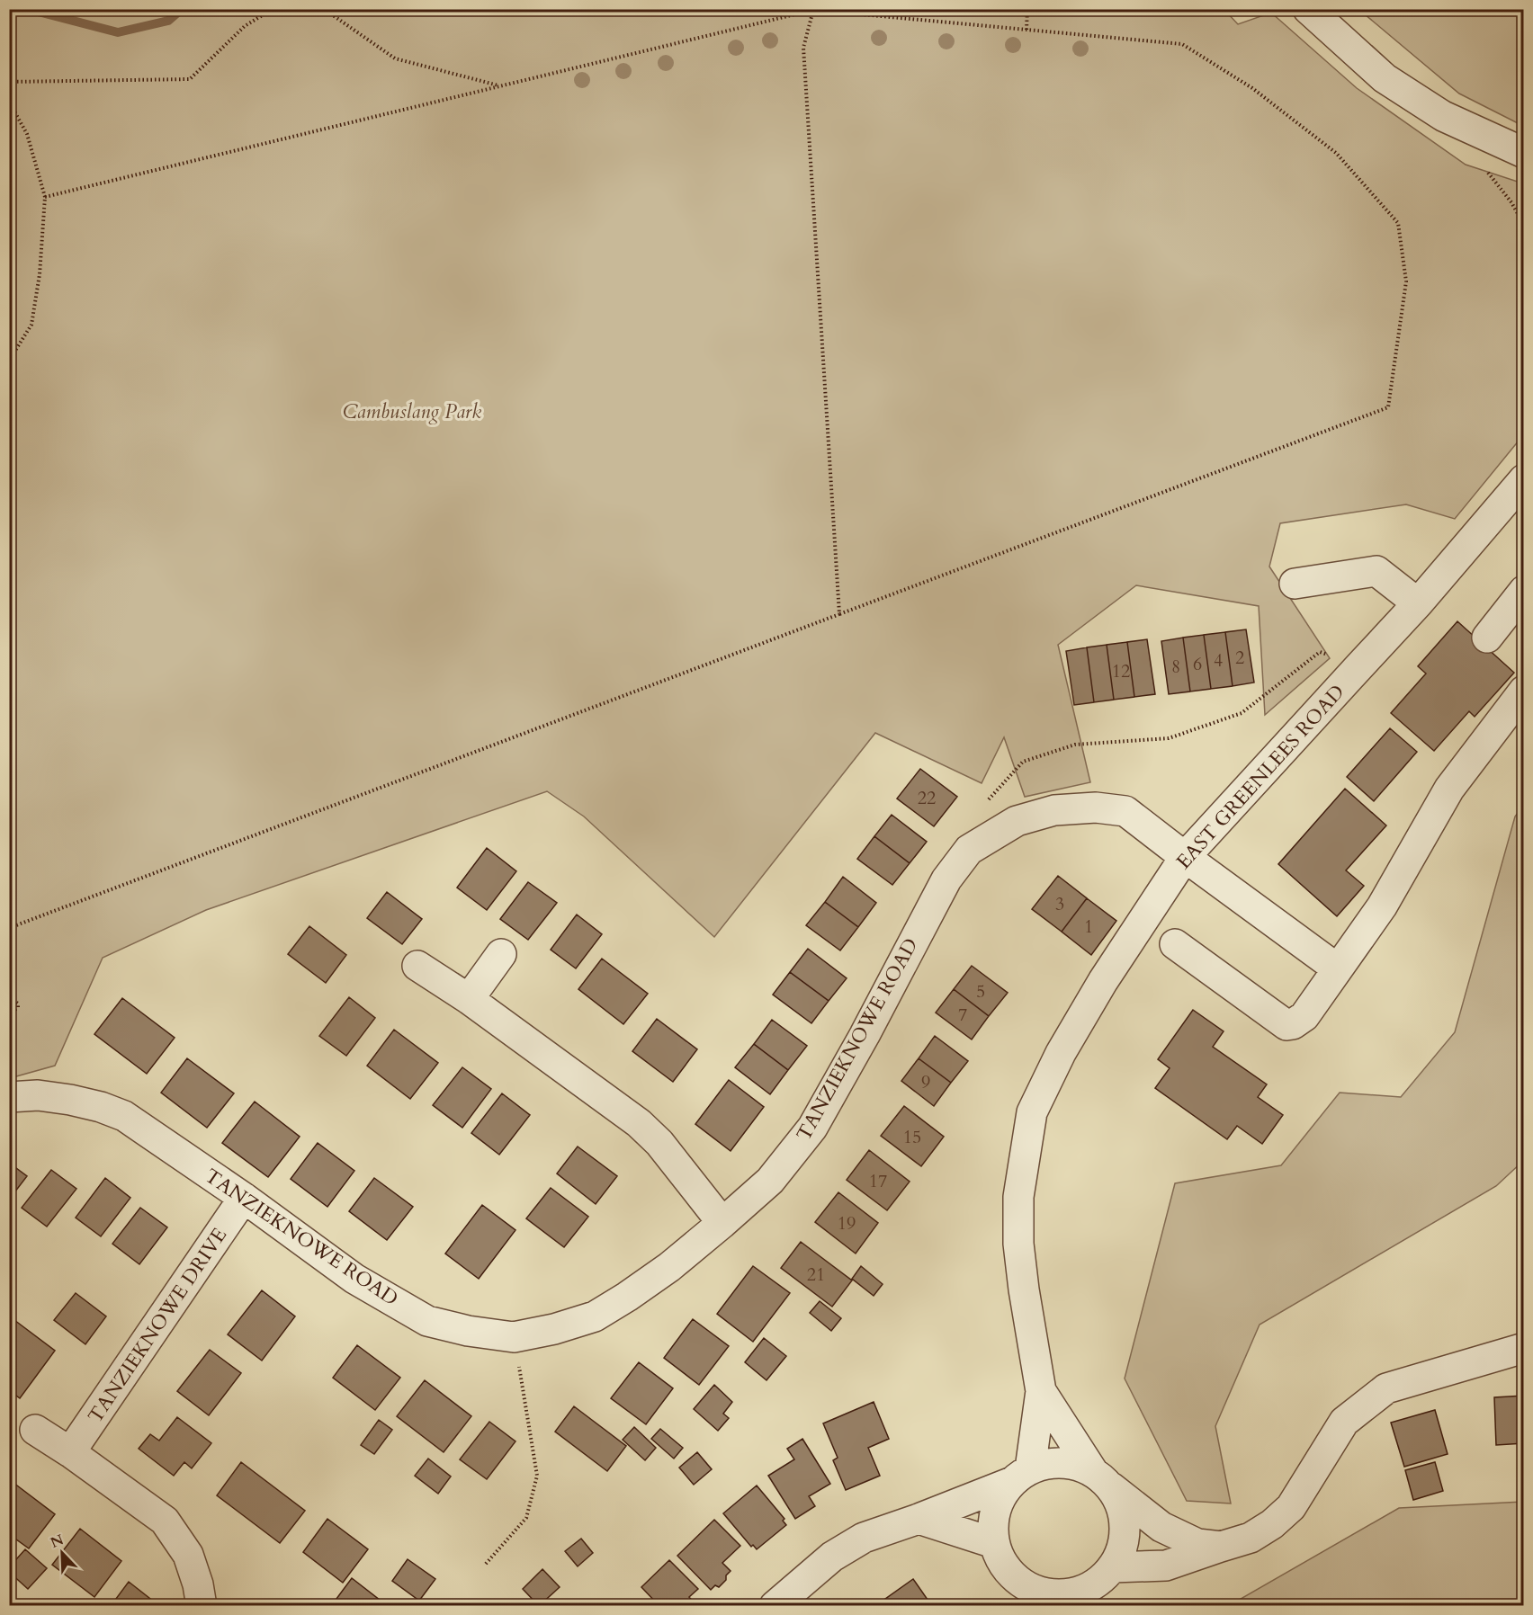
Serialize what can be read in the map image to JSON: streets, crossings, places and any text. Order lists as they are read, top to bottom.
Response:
{
  "streets": {
    "street": ["EAST GREENLEES ROAD", "TANZIEKNOWE ROAD", "TANZIEKNOWE DRIVE"]
  },
  "crossings": [
    ["EAST GREENLEES ROAD", "TANZIEKNOWE ROAD"],
    ["TANZIEKNOWE ROAD", "TANZIEKNOWE DRIVE"]
  ],
  "parks": ["Cambuslang Park"],
  "house_numbers": [
    "2",
    "4",
    "6",
    "8",
    "12",
    "22",
    "3",
    "1",
    "5",
    "7",
    "9",
    "15",
    "17",
    "19",
    "21"
  ],
  "north": "top left"
}
